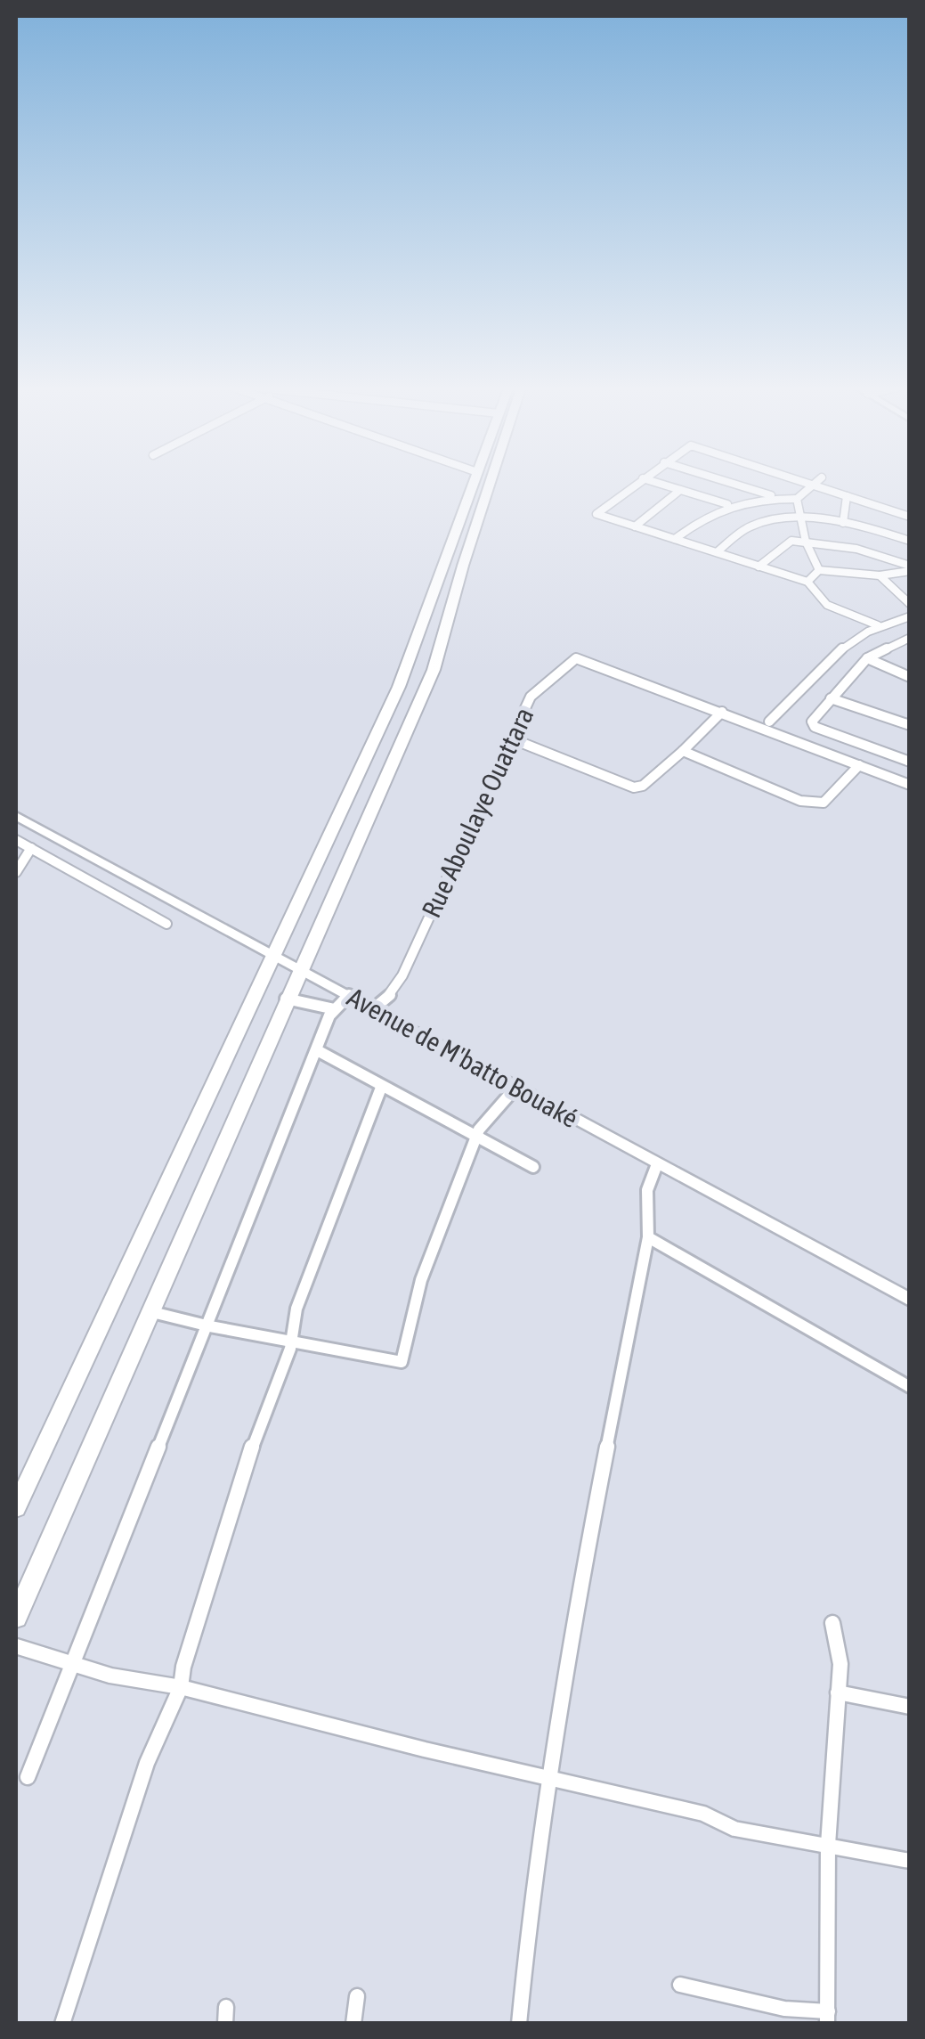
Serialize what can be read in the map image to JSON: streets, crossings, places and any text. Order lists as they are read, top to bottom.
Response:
{
  "streets": {
    "street": ["Rue Aboulaye Ouattara", "Avenue de M'batto Bouaké"]
  },
  "crossings": [
    ["Rue Aboulaye Ouattara", "Avenue de M'batto Bouaké"]
  ]
}
